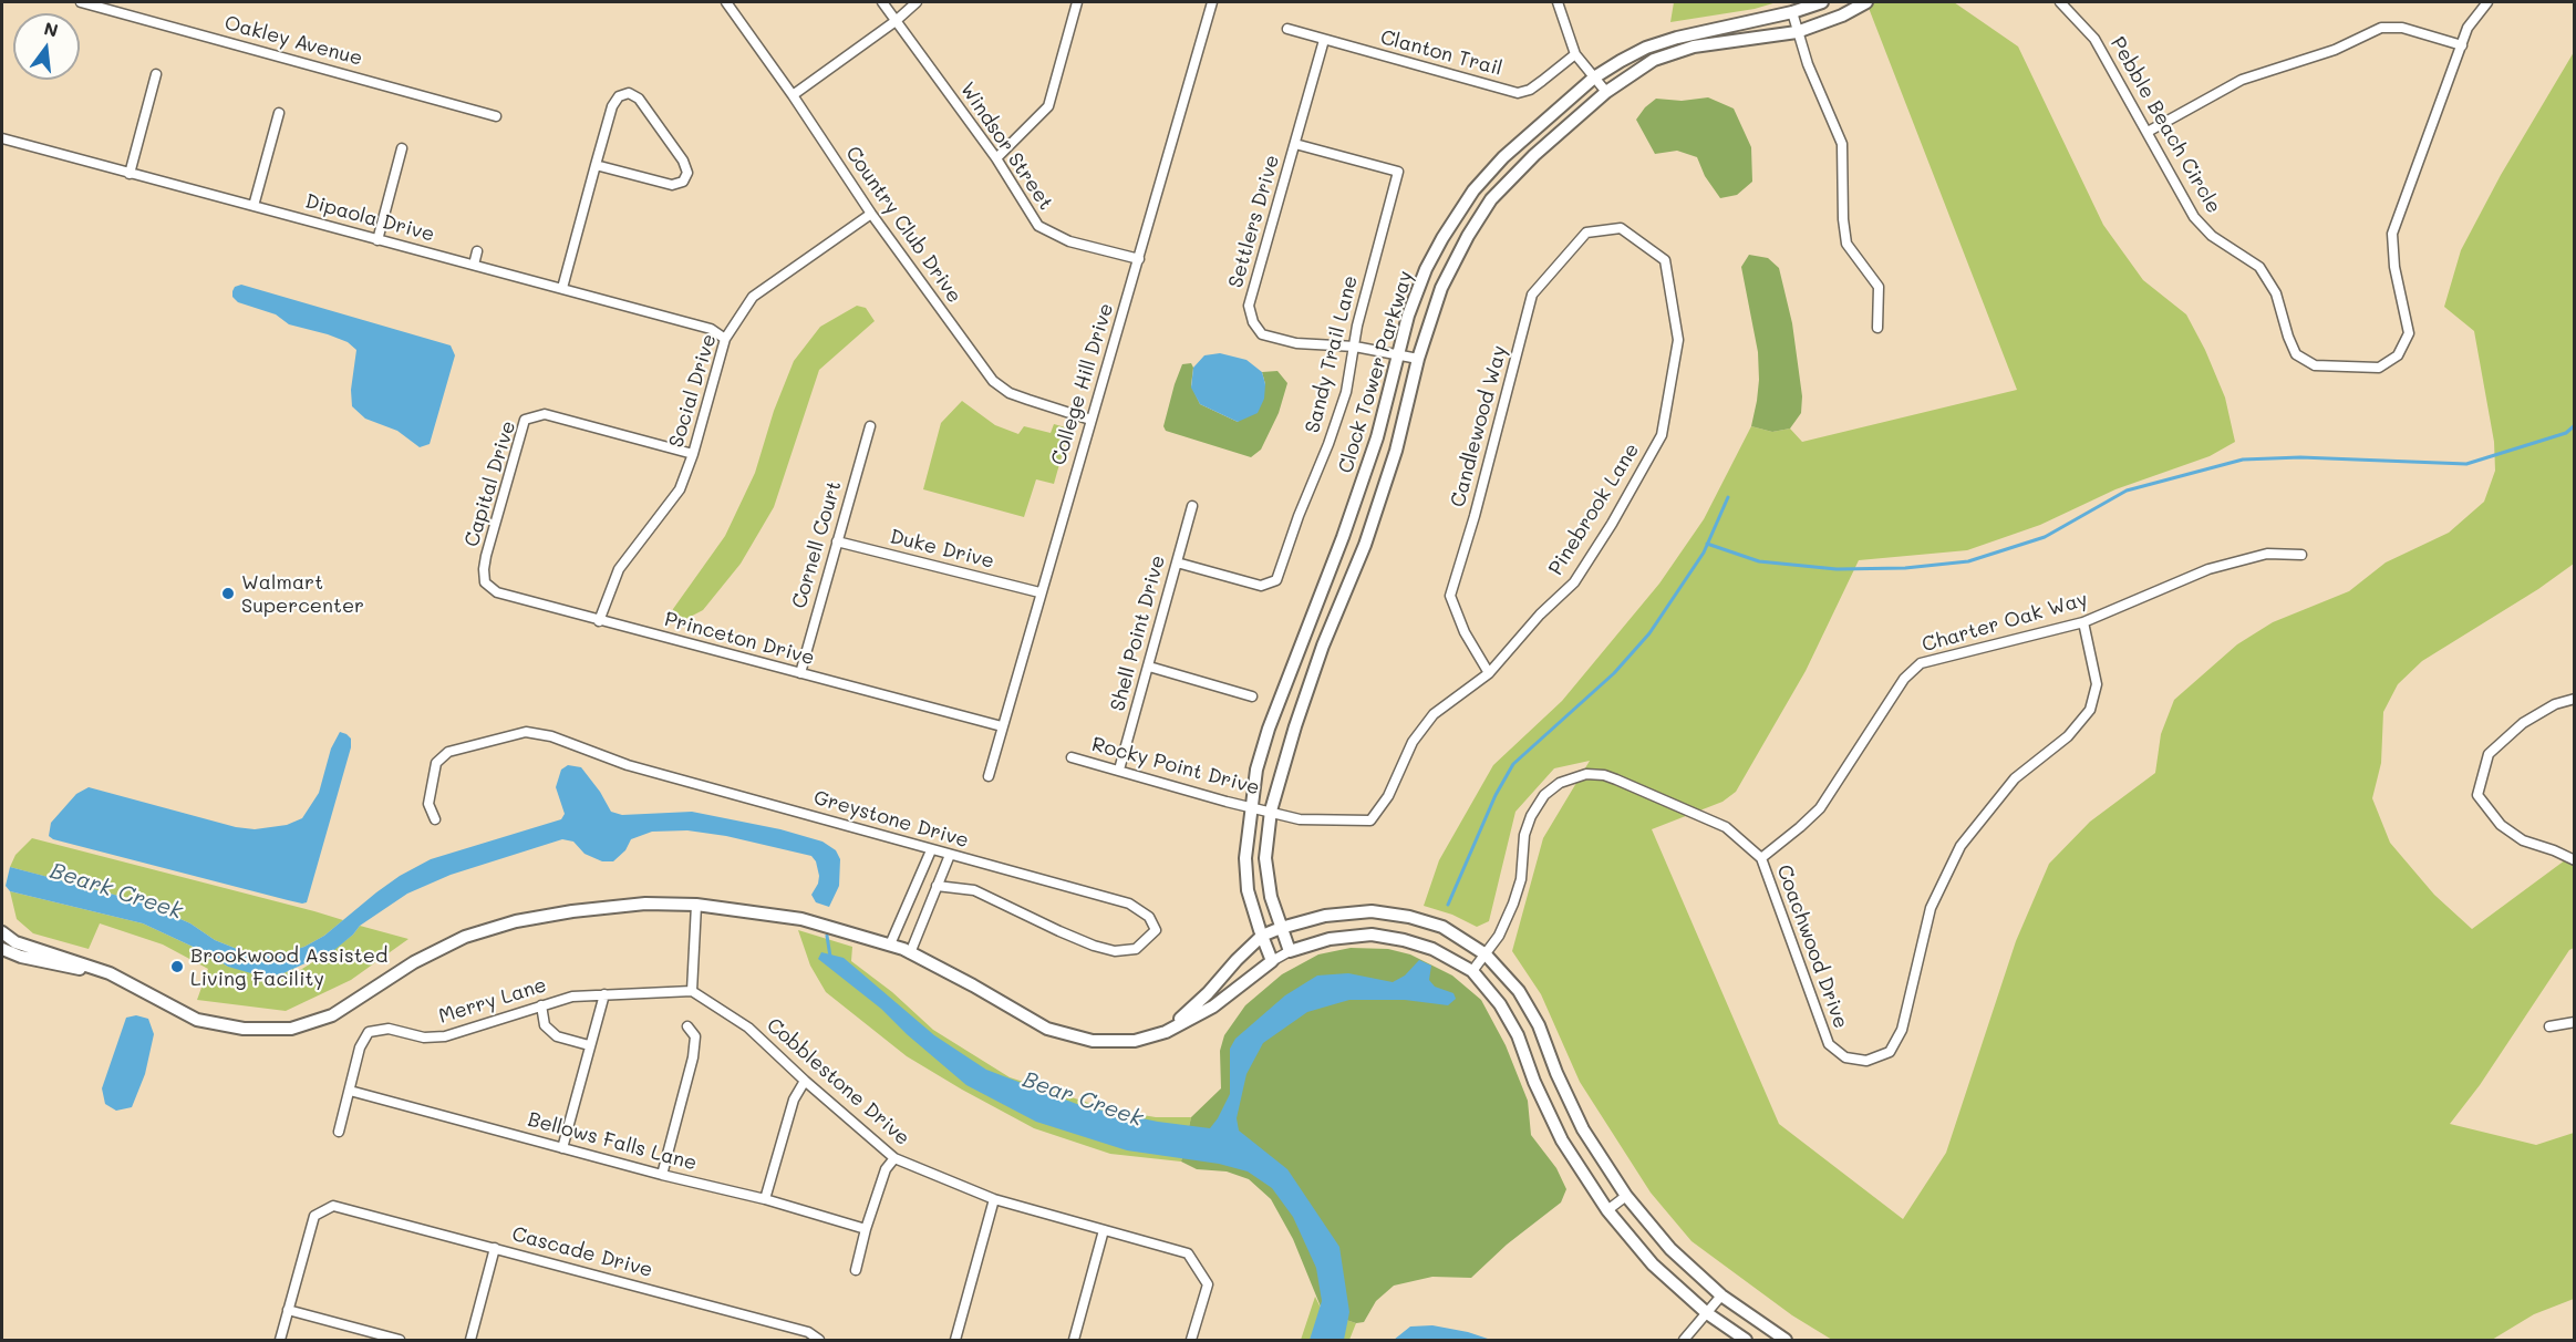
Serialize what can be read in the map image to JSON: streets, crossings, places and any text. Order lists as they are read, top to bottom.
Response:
{
  "streets": {
    "street": [
      "Oakley Avenue",
      "Clanton Trail",
      "Pebble Beach Circle",
      "Windsor Street",
      "Dipaola Drive",
      "Settlers Drive",
      "Country Club Drive",
      "Sandy Trail Lane",
      "Clock Tower Parkway",
      "College Hill Drive",
      "Social Drive",
      "Candlewood Way",
      "Capital Drive",
      "Pinebrook Lane",
      "Cornell Court",
      "Duke Drive",
      "Charter Oak Way",
      "Shell Point Drive",
      "Princeton Drive",
      "Rocky Point Drive",
      "Greystone Drive",
      "Coachwood Drive",
      "Merry Lane",
      "Cobblestone Drive",
      "Bellows Falls Lane",
      "Cascade Drive"
    ]
  },
  "crossings": [
    ["Clanton Trail", "Settlers Drive"],
    ["Windsor Street", "College Hill Drive"],
    ["Dipaola Drive", "Social Drive"],
    ["Settlers Drive", "Sandy Trail Lane"],
    ["Settlers Drive", "Clock Tower Parkway"],
    ["Country Club Drive", "College Hill Drive"],
    ["Country Club Drive", "Social Drive"],
    ["Sandy Trail Lane", "Shell Point Drive"],
    ["Clock Tower Parkway", "Pinebrook Lane"],
    ["Clock Tower Parkway", "Rocky Point Drive"],
    ["College Hill Drive", "Duke Drive"],
    ["College Hill Drive", "Princeton Drive"],
    ["Social Drive", "Capital Drive"],
    ["Social Drive", "Princeton Drive"],
    ["Candlewood Way", "Pinebrook Lane"],
    ["Capital Drive", "Princeton Drive"],
    ["Pinebrook Lane", "Rocky Point Drive"],
    ["Cornell Court", "Duke Drive"],
    ["Cornell Court", "Princeton Drive"],
    ["Charter Oak Way", "Coachwood Drive"],
    ["Shell Point Drive", "Rocky Point Drive"],
    ["Merry Lane", "Cobblestone Drive"],
    ["Merry Lane", "Bellows Falls Lane"]
  ],
  "water": ["Beark Creek", "Bear Creek"],
  "places": ["Walmart Supercenter", "Brookwood Assisted Living Facility"],
  "north": "top"
}
